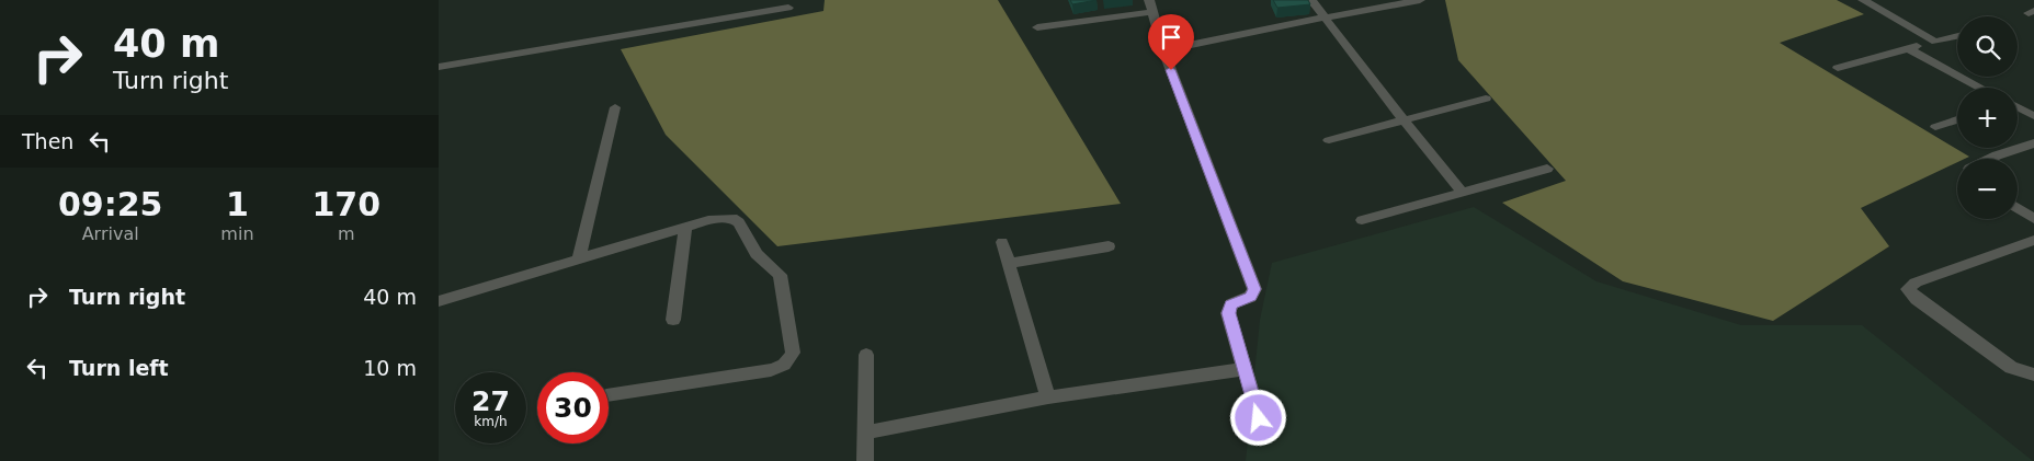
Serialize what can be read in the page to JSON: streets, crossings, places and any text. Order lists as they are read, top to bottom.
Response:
{
  "page": {
    "turn": ["40 m", "Turn right"],
    "map_buttons": ["+", "−"],
    "then": "Then",
    "eta": [
      "09:25",
      "Arrival",
      "1",
      "min",
      "170",
      "m"
    ],
    "list": [
      {
        "name": "Turn right",
        "value": "40 m"
      },
      {
        "name": "Turn left",
        "value": "10 m"
      }
    ],
    "speed": "27 km/h",
    "limit": "30"
  }
}
